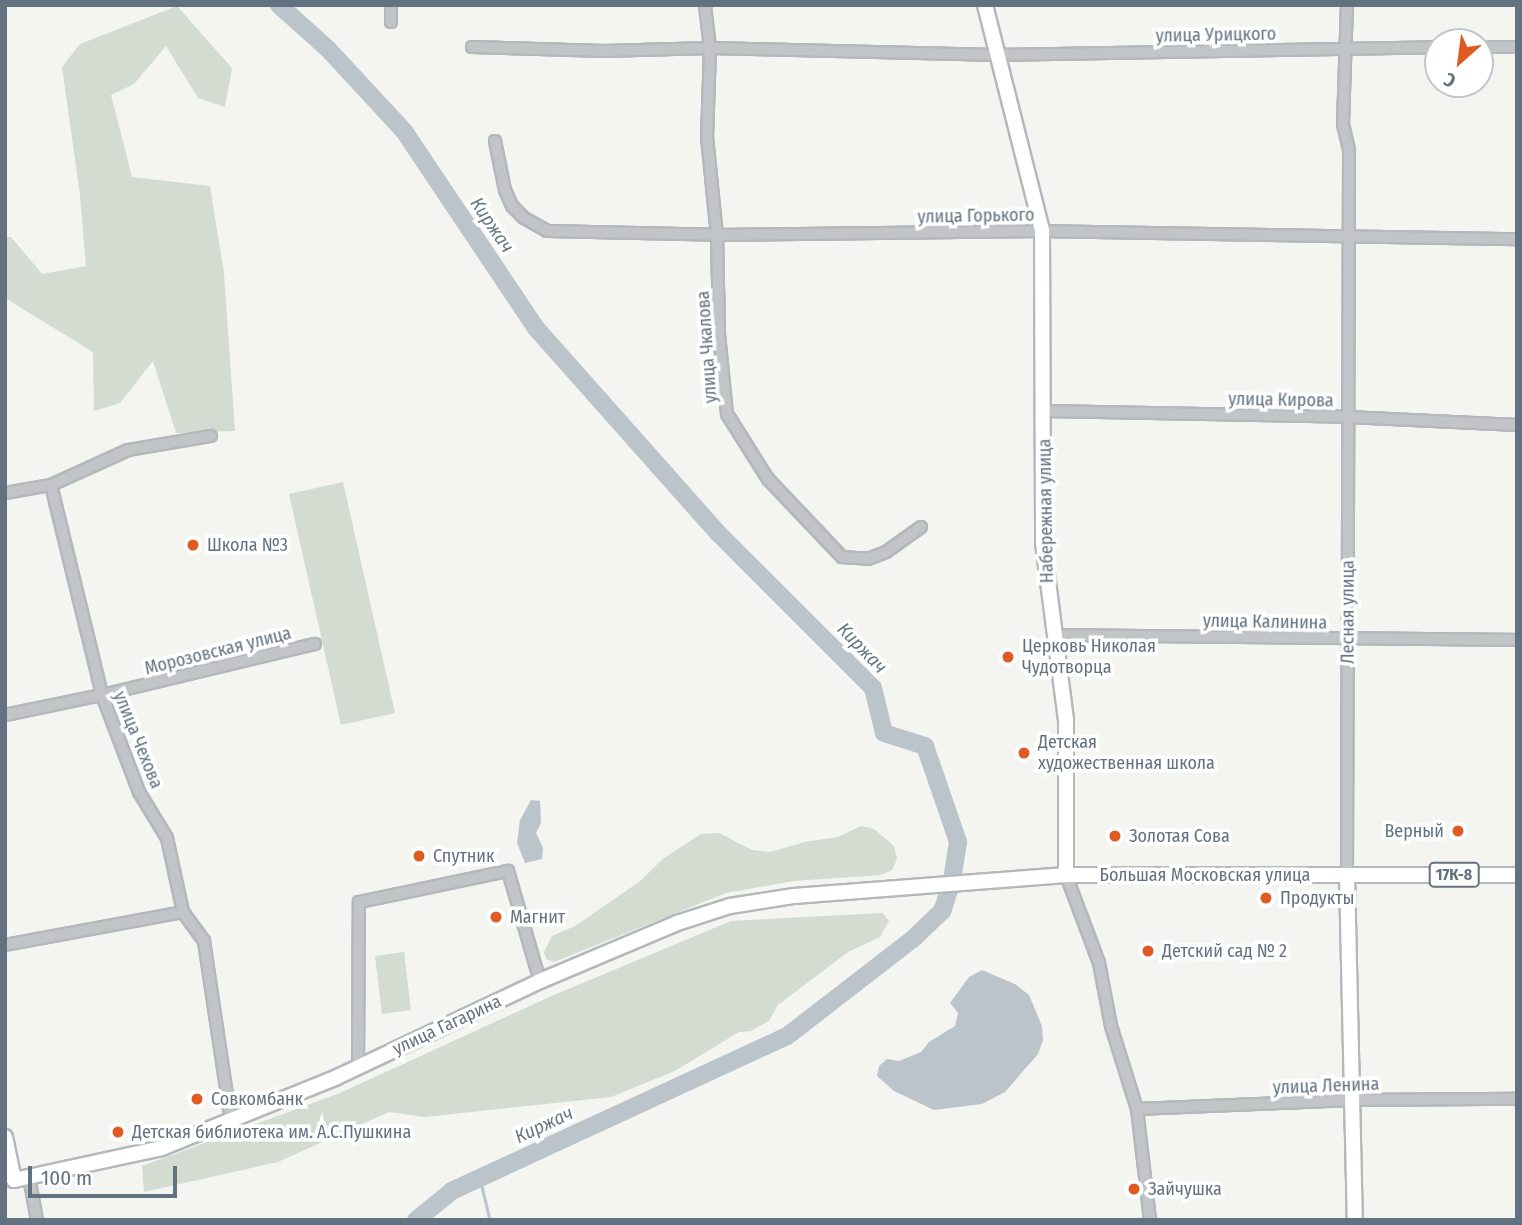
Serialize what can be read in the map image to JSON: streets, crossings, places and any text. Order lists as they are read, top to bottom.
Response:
{
  "streets": {
    "main road": [
      "Набережная улица",
      "Лесная улица",
      "Большая Московская улица",
      "17К-8",
      "улица Гагарина"
    ],
    "street": [
      "улица Урицкого",
      "улица Горького",
      "улица Чкалова",
      "улица Кирова",
      "улица Калинина",
      "Морозовская улица",
      "улица Чехова",
      "улица Ленина"
    ]
  },
  "crossings": [
    ["улица Урицкого", "улица Чкалова"],
    ["улица Урицкого", "Набережная улица"],
    ["улица Урицкого", "Лесная улица"],
    ["улица Горького", "улица Чкалова"],
    ["улица Горького", "Набережная улица"],
    ["улица Горького", "Лесная улица"],
    ["улица Кирова", "Набережная улица"],
    ["улица Кирова", "Лесная улица"],
    ["Набережная улица", "улица Калинина"],
    ["Набережная улица", "Большая Московская улица"],
    ["Набережная улица", "улица Ленина"],
    ["Лесная улица", "улица Калинина"],
    ["Лесная улица", "Большая Московская улица"],
    ["Лесная улица", "улица Ленина"],
    ["Морозовская улица", "улица Чехова"],
    ["улица Чехова", "улица Гагарина"],
    ["Большая Московская улица", "улица Гагарина"]
  ],
  "water": ["Киржач"],
  "places": [
    "Школа №3",
    "Церковь Николая Чудотворца",
    "Детская художественная школа",
    "Верный",
    "Золотая Сова",
    "Спутник",
    "Продукты",
    "Магнит",
    "Детский сад № 2",
    "Совкомбанк",
    "Детская библиотека им. А.С.Пушкина",
    "Зайчушка"
  ],
  "scale_bar": "100 m",
  "north": "bottom left"
}
